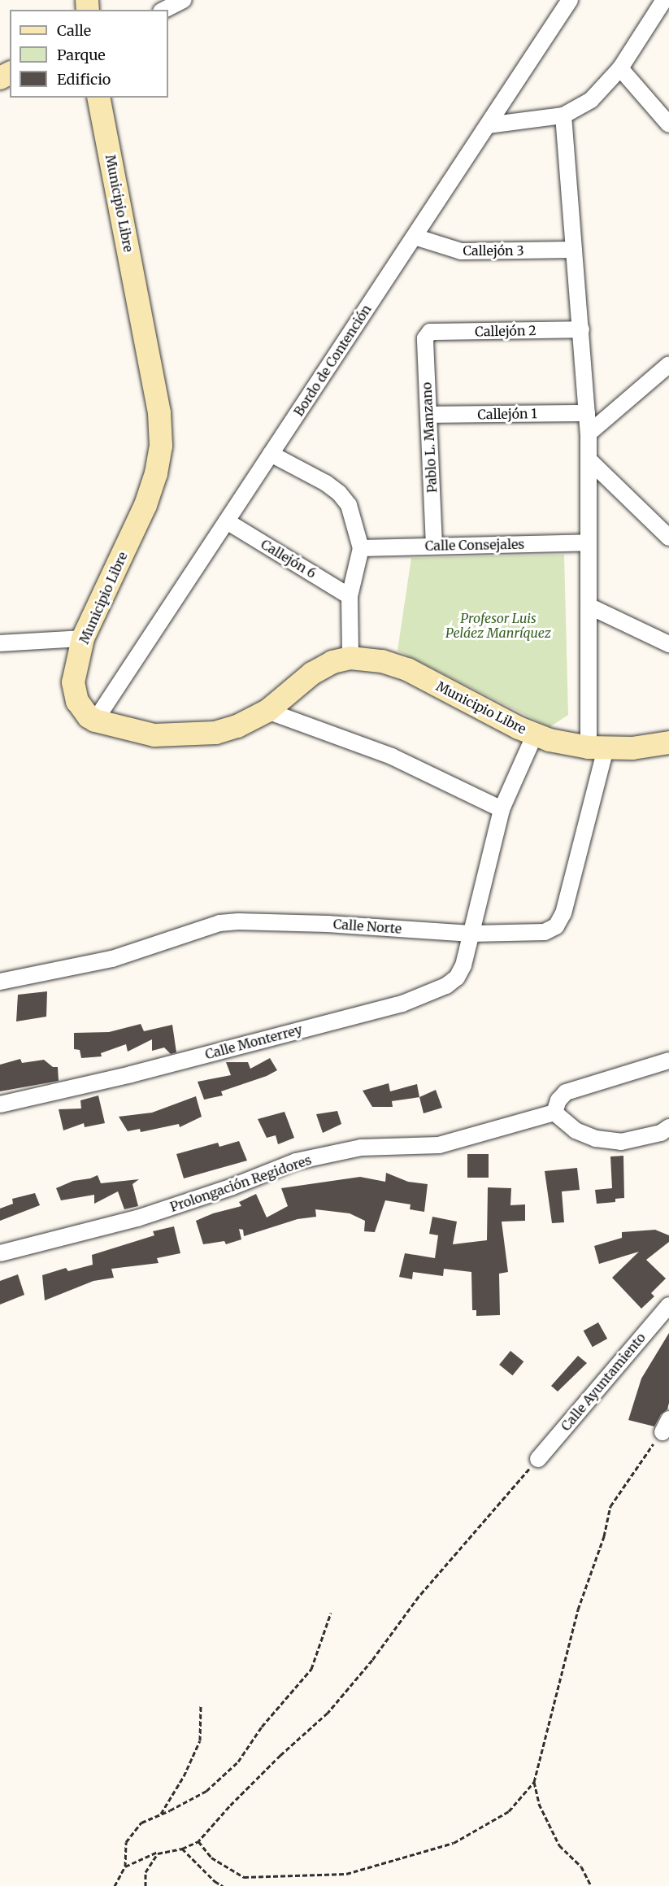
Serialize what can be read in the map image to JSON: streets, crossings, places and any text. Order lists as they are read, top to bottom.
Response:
{
  "streets": {
    "street": [
      "Municipio Libre",
      "Callejón 3",
      "Callejón 2",
      "Bordo de Contención",
      "Callejón 1",
      "Pablo L. Manzano",
      "Calle Consejales",
      "Callejón 6",
      "Calle Norte",
      "Calle Monterrey",
      "Prolongación Regidores",
      "Calle Ayuntamiento"
    ]
  },
  "crossings": [
    ["Municipio Libre", "Bordo de Contención"],
    ["Municipio Libre", "Calle Norte"],
    ["Municipio Libre", "Calle Monterrey"],
    ["Callejón 3", "Bordo de Contención"],
    ["Callejón 3", "Calle Norte"],
    ["Callejón 2", "Pablo L. Manzano"],
    ["Callejón 2", "Calle Norte"],
    ["Bordo de Contención", "Callejón 6"],
    ["Callejón 1", "Pablo L. Manzano"],
    ["Callejón 1", "Calle Norte"],
    ["Pablo L. Manzano", "Calle Consejales"],
    ["Calle Consejales", "Calle Norte"],
    ["Calle Norte", "Calle Monterrey"]
  ],
  "parks": ["Profesor Luis Peláez Manríquez"],
  "legend": ["Calle", "Parque", "Edificio"]
}
